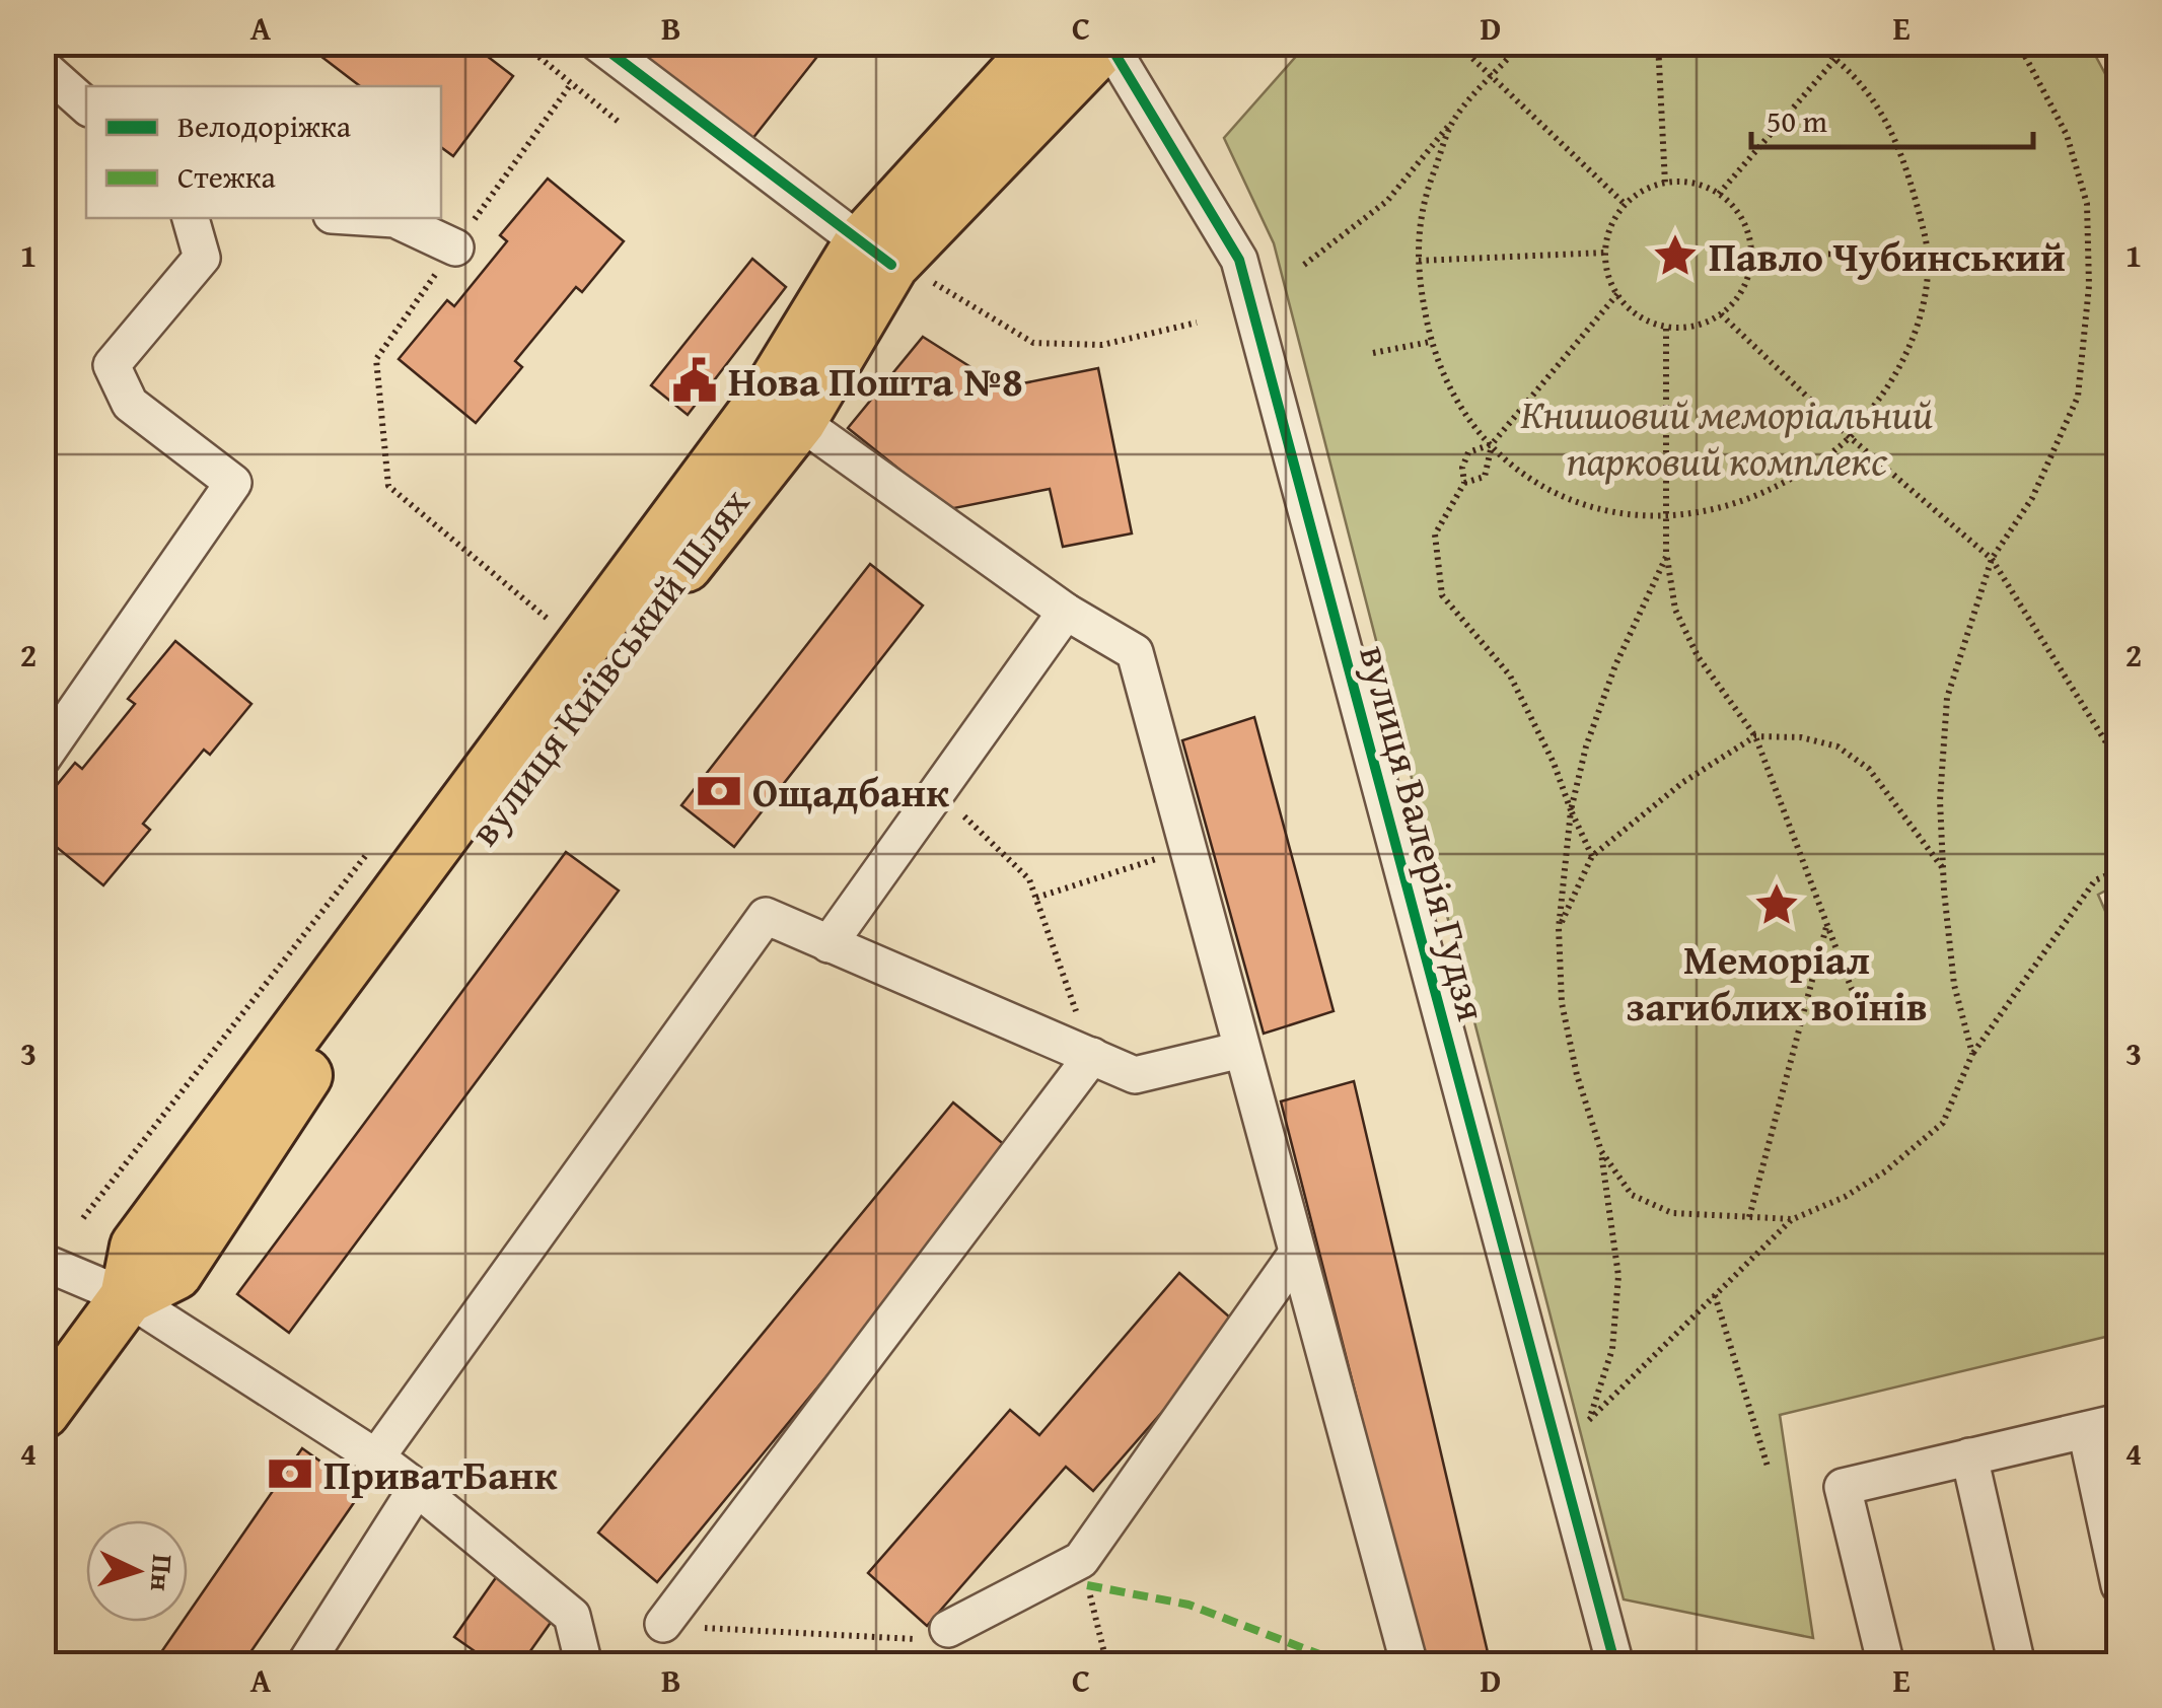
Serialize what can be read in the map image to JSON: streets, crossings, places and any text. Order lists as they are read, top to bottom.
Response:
{
  "streets": {
    "highway": ["вулиця Київський Шлях"],
    "street": ["вулиця Валерія Гудзя"]
  },
  "crossings": [
    ["вулиця Київський Шлях", "вулиця Валерія Гудзя"]
  ],
  "parks": ["Книшовий меморіальний парковий комплекс"],
  "places": {
    "place": ["Павло Чубинський", "Меморіал загиблих воїнів"],
    "public building": ["Нова Пошта №8"],
    "bank": ["Ощадбанк", "ПриватБанк"]
  },
  "legend": ["Велодоріжка", "Стежка"],
  "scale_bar": "50 m",
  "north": "right",
  "grid": {
    "columns": [
      "A",
      "B",
      "C",
      "D",
      "E"
    ],
    "rows": [
      "1",
      "2",
      "3",
      "4"
    ]
  }
}
